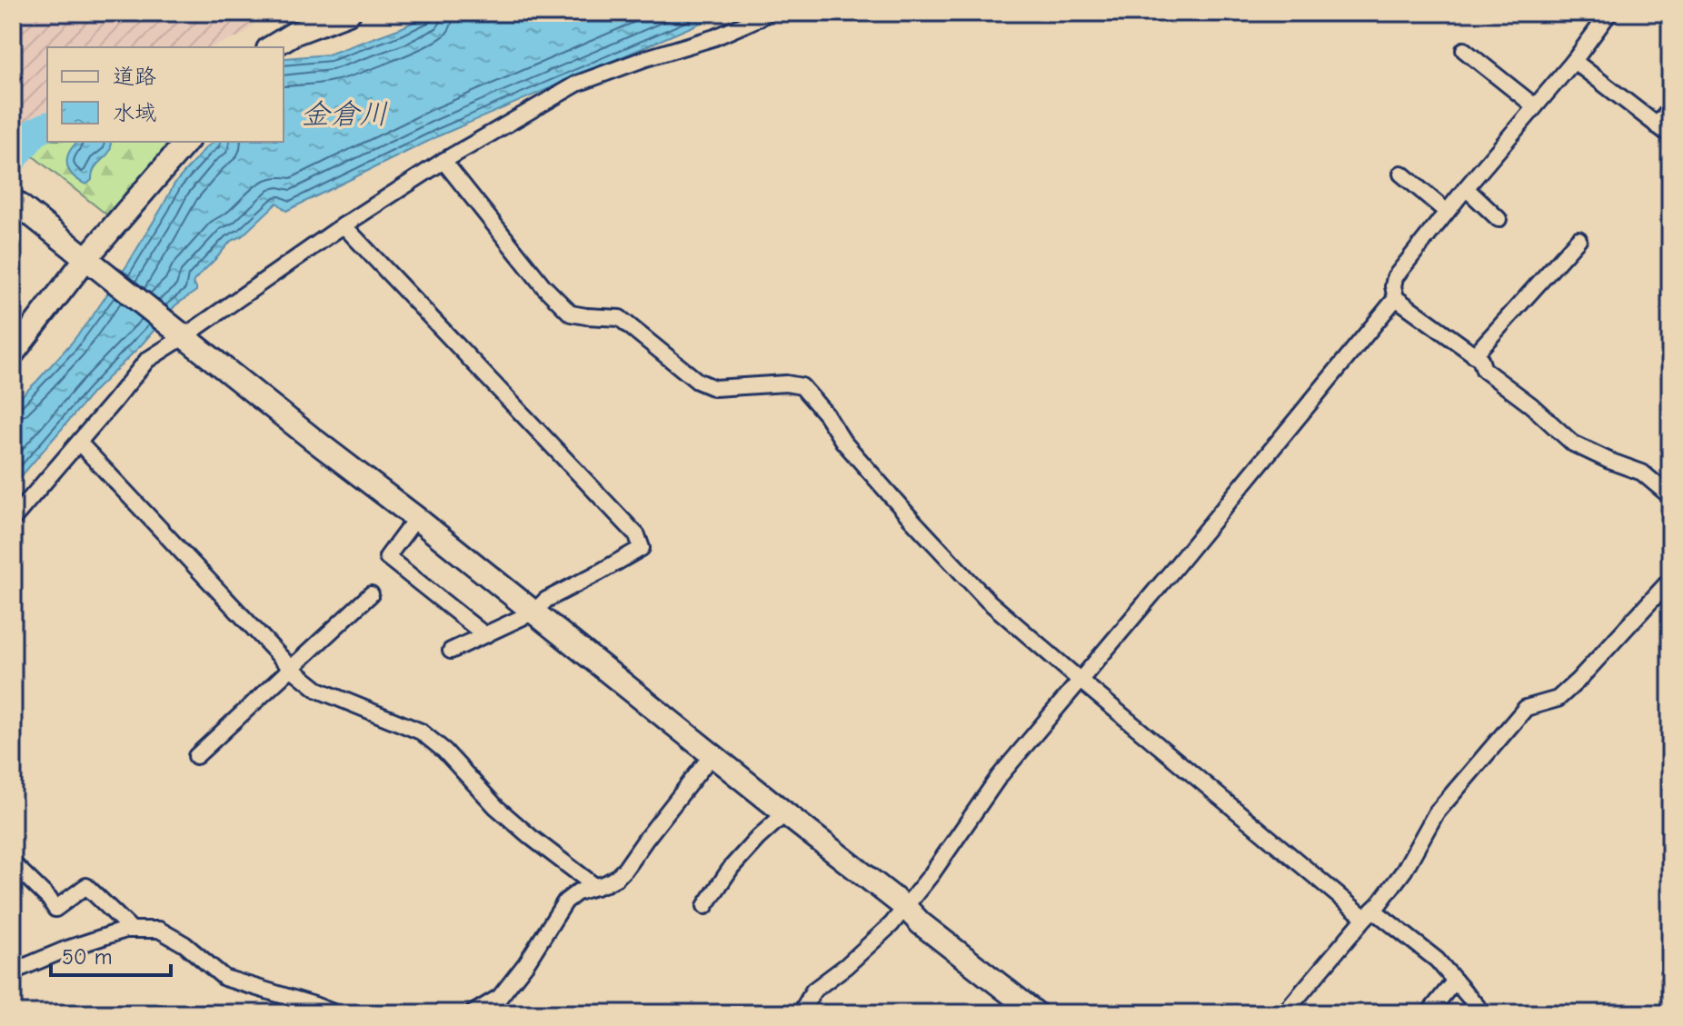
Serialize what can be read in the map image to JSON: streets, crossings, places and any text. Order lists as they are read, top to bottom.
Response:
{
  "water": ["金倉川"],
  "legend": ["道路", "水域"],
  "scale_bar": "50 m"
}
